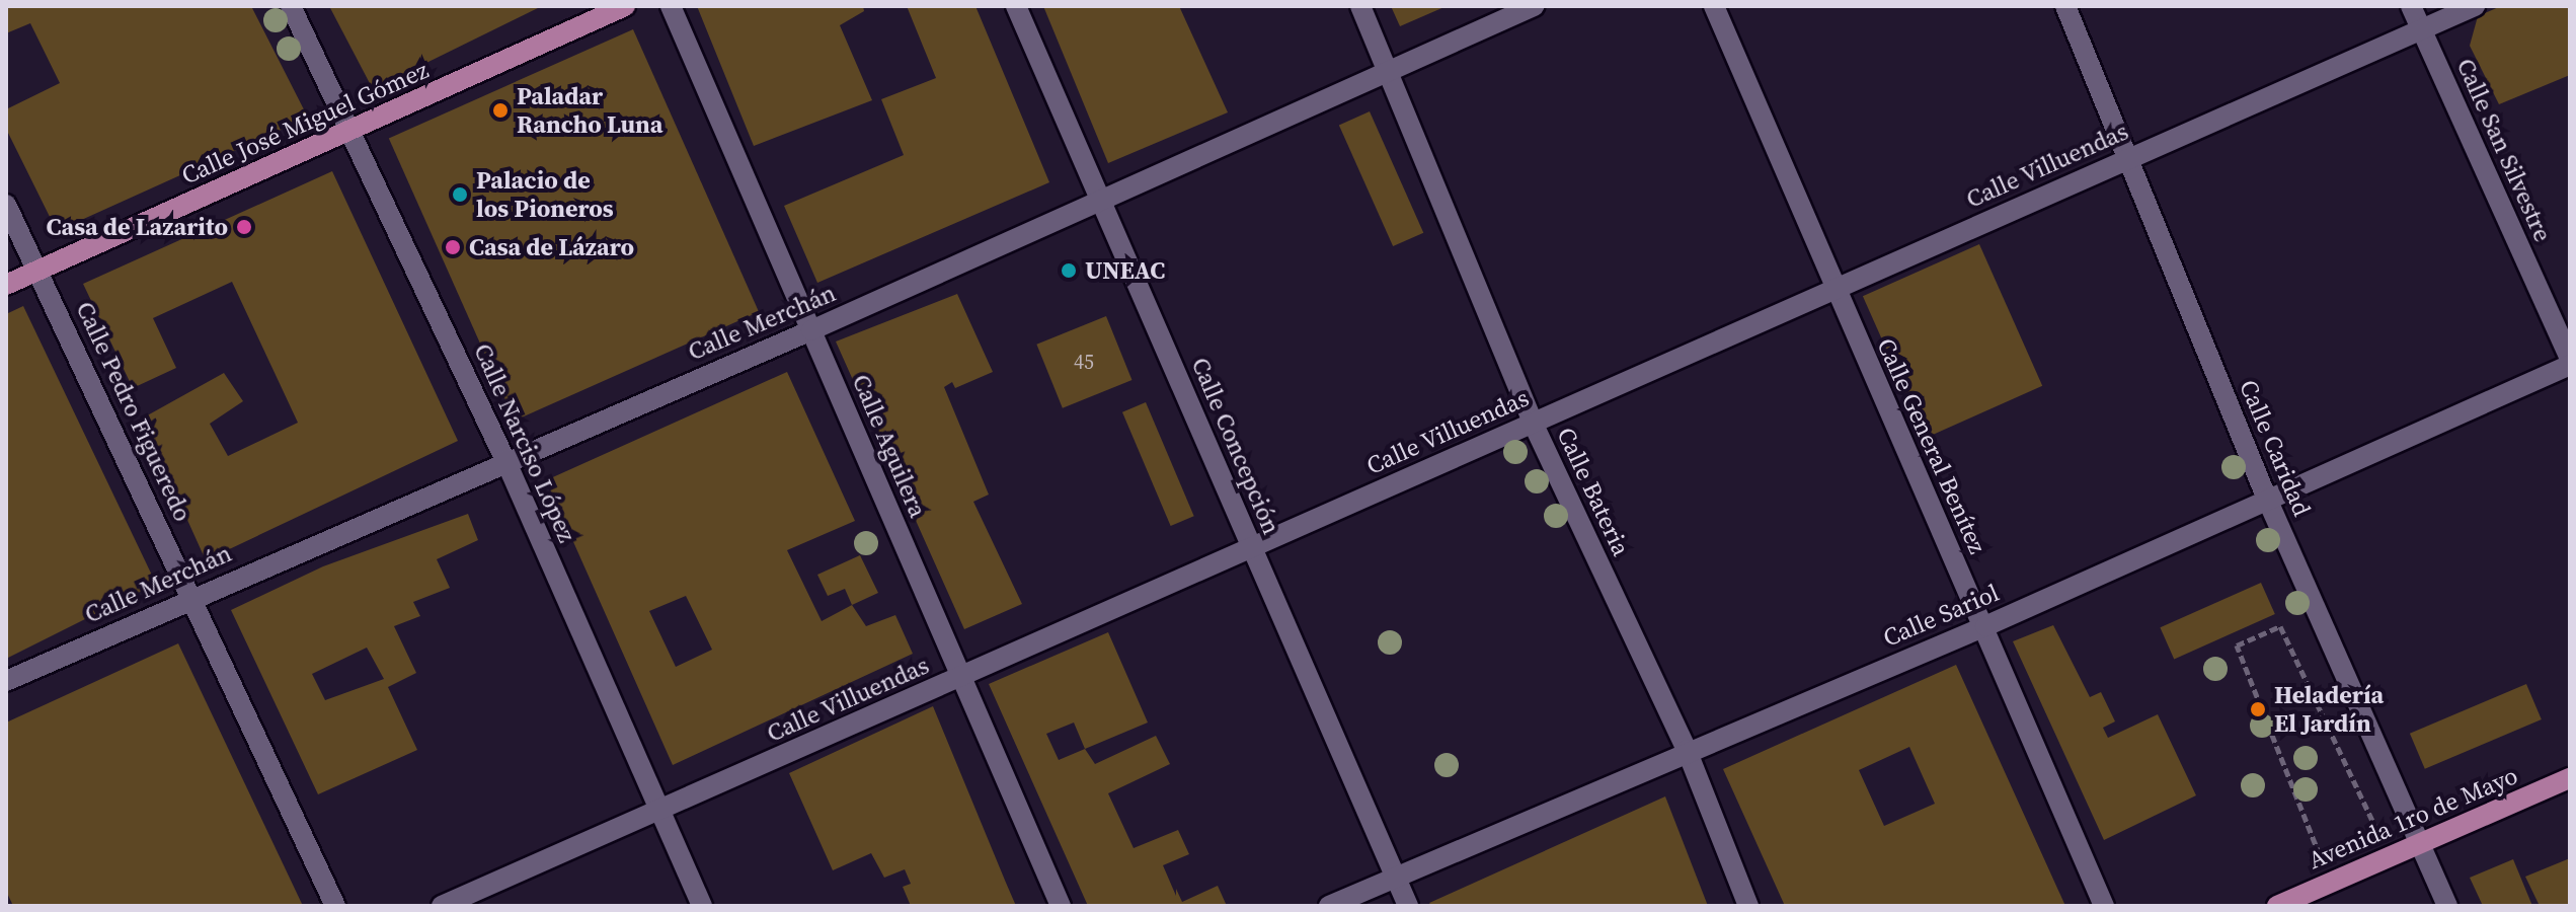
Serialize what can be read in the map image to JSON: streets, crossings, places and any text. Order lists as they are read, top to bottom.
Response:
{
  "streets": {
    "main road": ["Calle José Miguel Gómez", "Avenida 1ro de Mayo"],
    "street": [
      "Calle San Silvestre",
      "Calle Villuendas",
      "Calle Merchán",
      "Calle Pedro Figueredo",
      "Calle Narciso López",
      "Calle Aguilera",
      "Calle Concepción",
      "Calle General Benítez",
      "Calle Caridad",
      "Calle Bateria",
      "Calle Sariol"
    ]
  },
  "crossings": [
    ["Calle José Miguel Gómez", "Calle Pedro Figueredo"],
    ["Calle José Miguel Gómez", "Calle Narciso López"],
    ["Calle San Silvestre", "Calle Villuendas"],
    ["Calle San Silvestre", "Calle Sariol"],
    ["Calle Villuendas", "Calle Narciso López"],
    ["Calle Villuendas", "Calle Aguilera"],
    ["Calle Villuendas", "Calle Concepción"],
    ["Calle Villuendas", "Calle General Benítez"],
    ["Calle Villuendas", "Calle Caridad"],
    ["Calle Villuendas", "Calle Bateria"],
    ["Calle Merchán", "Calle Pedro Figueredo"],
    ["Calle Merchán", "Calle Narciso López"],
    ["Calle Merchán", "Calle Aguilera"],
    ["Calle Merchán", "Calle Concepción"],
    ["Calle Merchán", "Calle Bateria"],
    ["Calle Concepción", "Calle Sariol"],
    ["Calle General Benítez", "Calle Sariol"],
    ["Calle Caridad", "Calle Sariol"],
    ["Calle Caridad", "Avenida 1ro de Mayo"],
    ["Calle Bateria", "Calle Sariol"]
  ],
  "places": [
    "Paladar Rancho Luna",
    "Palacio de los Pioneros",
    "Casa de Lazarito",
    "Casa de Lázaro",
    "UNEAC",
    "Heladería El Jardín"
  ],
  "house_numbers": ["45"]
}
